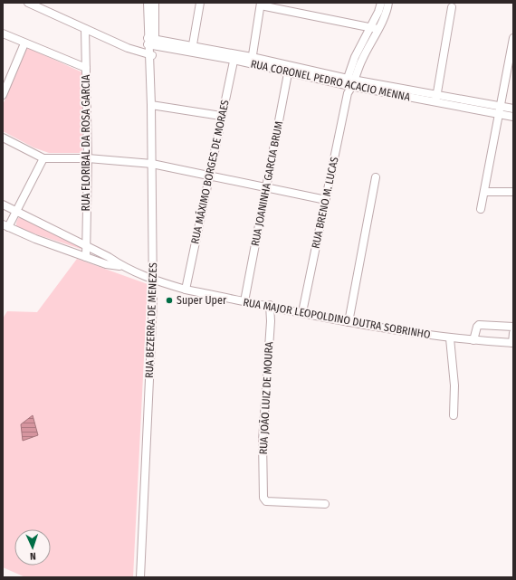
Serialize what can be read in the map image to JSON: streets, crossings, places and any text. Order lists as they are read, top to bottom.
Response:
{
  "streets": {
    "street": [
      "RUA CORONEL PEDRO ACACIO MENNA",
      "RUA FLORIBAL DA ROSA GARCIA",
      "RUA MÁXIMO BORGES DE MORAES",
      "RUA JOANINHA GARCIA BRUM",
      "RUA BRENO M. LUCAS",
      "RUA MAJOR LEOPOLDINO DUTRA SOBRINHO",
      "RUA BEZERRA DE MENEZES",
      "RUA JOÃO LUIZ DE MOURA"
    ]
  },
  "crossings": [
    ["RUA CORONEL PEDRO ACACIO MENNA", "RUA MÁXIMO BORGES DE MORAES"],
    ["RUA CORONEL PEDRO ACACIO MENNA", "RUA JOANINHA GARCIA BRUM"],
    ["RUA CORONEL PEDRO ACACIO MENNA", "RUA BRENO M. LUCAS"],
    ["RUA CORONEL PEDRO ACACIO MENNA", "RUA BEZERRA DE MENEZES"],
    ["RUA FLORIBAL DA ROSA GARCIA", "RUA MAJOR LEOPOLDINO DUTRA SOBRINHO"],
    ["RUA MÁXIMO BORGES DE MORAES", "RUA MAJOR LEOPOLDINO DUTRA SOBRINHO"],
    ["RUA JOANINHA GARCIA BRUM", "RUA MAJOR LEOPOLDINO DUTRA SOBRINHO"],
    ["RUA BRENO M. LUCAS", "RUA MAJOR LEOPOLDINO DUTRA SOBRINHO"],
    ["RUA MAJOR LEOPOLDINO DUTRA SOBRINHO", "RUA BEZERRA DE MENEZES"],
    ["RUA MAJOR LEOPOLDINO DUTRA SOBRINHO", "RUA JOÃO LUIZ DE MOURA"]
  ],
  "places": ["Super Uper"],
  "north": "bottom"
}
